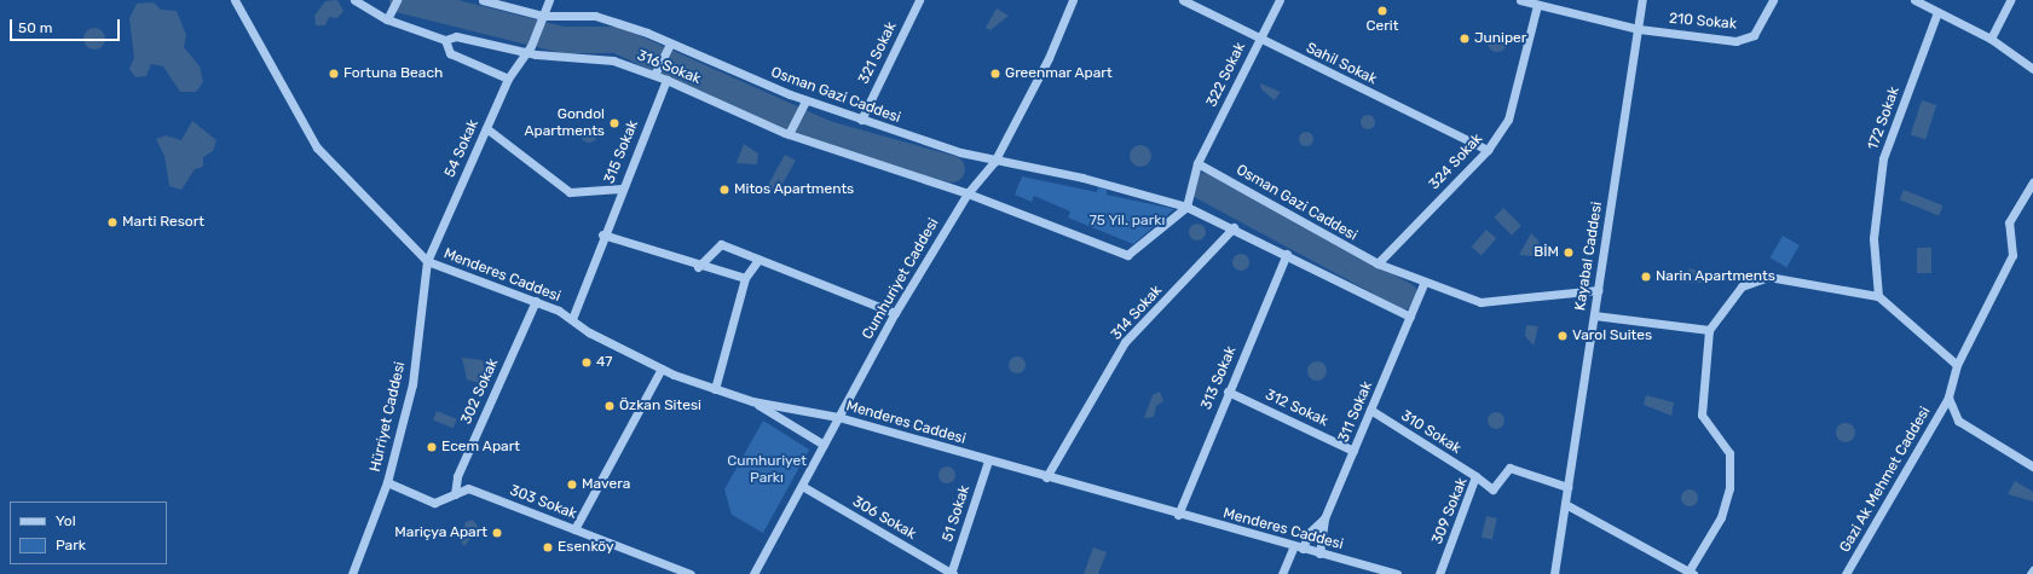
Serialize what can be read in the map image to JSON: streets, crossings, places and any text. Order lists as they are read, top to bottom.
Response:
{
  "streets": {
    "street": [
      "210 Sokak",
      "321 Sokak",
      "Sahil Sokak",
      "316 Sokak",
      "322 Sokak",
      "Osman Gazi Caddesi",
      "172 Sokak",
      "54 Sokak",
      "315 Sokak",
      "324 Sokak",
      "Kayabal Caddesi",
      "Menderes Caddesi",
      "Cumhuriyet Caddesi",
      "314 Sokak",
      "313 Sokak",
      "302 Sokak",
      "312 Sokak",
      "311 Sokak",
      "Hürriyet Caddesi",
      "310 Sokak",
      "Gazi Ak Mehmet Caddesi",
      "303 Sokak",
      "309 Sokak",
      "51 Sokak",
      "306 Sokak"
    ]
  },
  "crossings": [
    ["210 Sokak", "Kayabal Caddesi"],
    ["321 Sokak", "Osman Gazi Caddesi"],
    ["Sahil Sokak", "322 Sokak"],
    ["Sahil Sokak", "324 Sokak"],
    ["316 Sokak", "54 Sokak"],
    ["316 Sokak", "315 Sokak"],
    ["316 Sokak", "Cumhuriyet Caddesi"],
    ["322 Sokak", "Osman Gazi Caddesi"],
    ["Osman Gazi Caddesi", "54 Sokak"],
    ["Osman Gazi Caddesi", "324 Sokak"],
    ["Osman Gazi Caddesi", "Kayabal Caddesi"],
    ["Osman Gazi Caddesi", "Cumhuriyet Caddesi"],
    ["Osman Gazi Caddesi", "314 Sokak"],
    ["Osman Gazi Caddesi", "313 Sokak"],
    ["Osman Gazi Caddesi", "311 Sokak"],
    ["54 Sokak", "Menderes Caddesi"],
    ["54 Sokak", "Hürriyet Caddesi"],
    ["315 Sokak", "Menderes Caddesi"],
    ["Kayabal Caddesi", "309 Sokak"],
    ["Menderes Caddesi", "Cumhuriyet Caddesi"],
    ["Menderes Caddesi", "314 Sokak"],
    ["Menderes Caddesi", "313 Sokak"],
    ["Menderes Caddesi", "302 Sokak"],
    ["Menderes Caddesi", "Hürriyet Caddesi"],
    ["Menderes Caddesi", "51 Sokak"],
    ["Cumhuriyet Caddesi", "306 Sokak"],
    ["313 Sokak", "312 Sokak"],
    ["302 Sokak", "303 Sokak"],
    ["312 Sokak", "311 Sokak"],
    ["311 Sokak", "310 Sokak"],
    ["Hürriyet Caddesi", "303 Sokak"],
    ["310 Sokak", "309 Sokak"],
    ["51 Sokak", "306 Sokak"]
  ],
  "parks": ["75 Yil. parkı", "Cumhuriyet Parkı"],
  "places": [
    "Cerit",
    "Juniper",
    "Fortuna Beach",
    "Greenmar Apart",
    "Gondol Apartments",
    "Mitos Apartments",
    "Marti Resort",
    "BİM",
    "Narin Apartments",
    "Varol Suites",
    "47",
    "Özkan Sitesi",
    "Ecem Apart",
    "Mavera",
    "Mariçya Apart",
    "Esenköy"
  ],
  "legend": ["Yol", "Park"],
  "scale_bar": "50 m"
}
